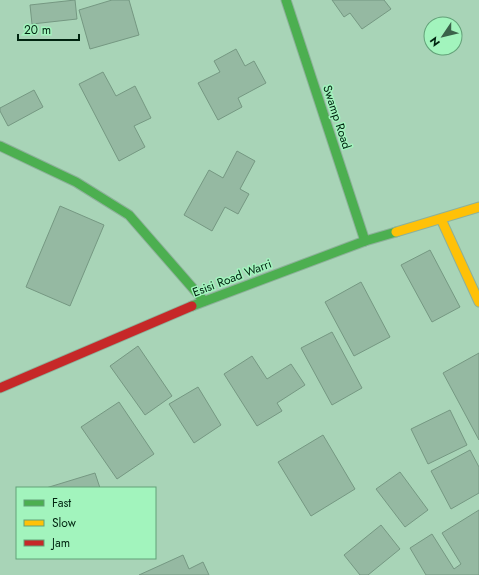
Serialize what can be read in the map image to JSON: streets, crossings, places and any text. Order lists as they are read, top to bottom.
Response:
{
  "streets": {
    "street": ["Swamp Road", "Esisi Road Warri"]
  },
  "crossings": [
    ["Swamp Road", "Esisi Road Warri"]
  ],
  "legend": ["Fast", "Slow", "Jam"],
  "scale_bar": "20 m",
  "north": "bottom left"
}
